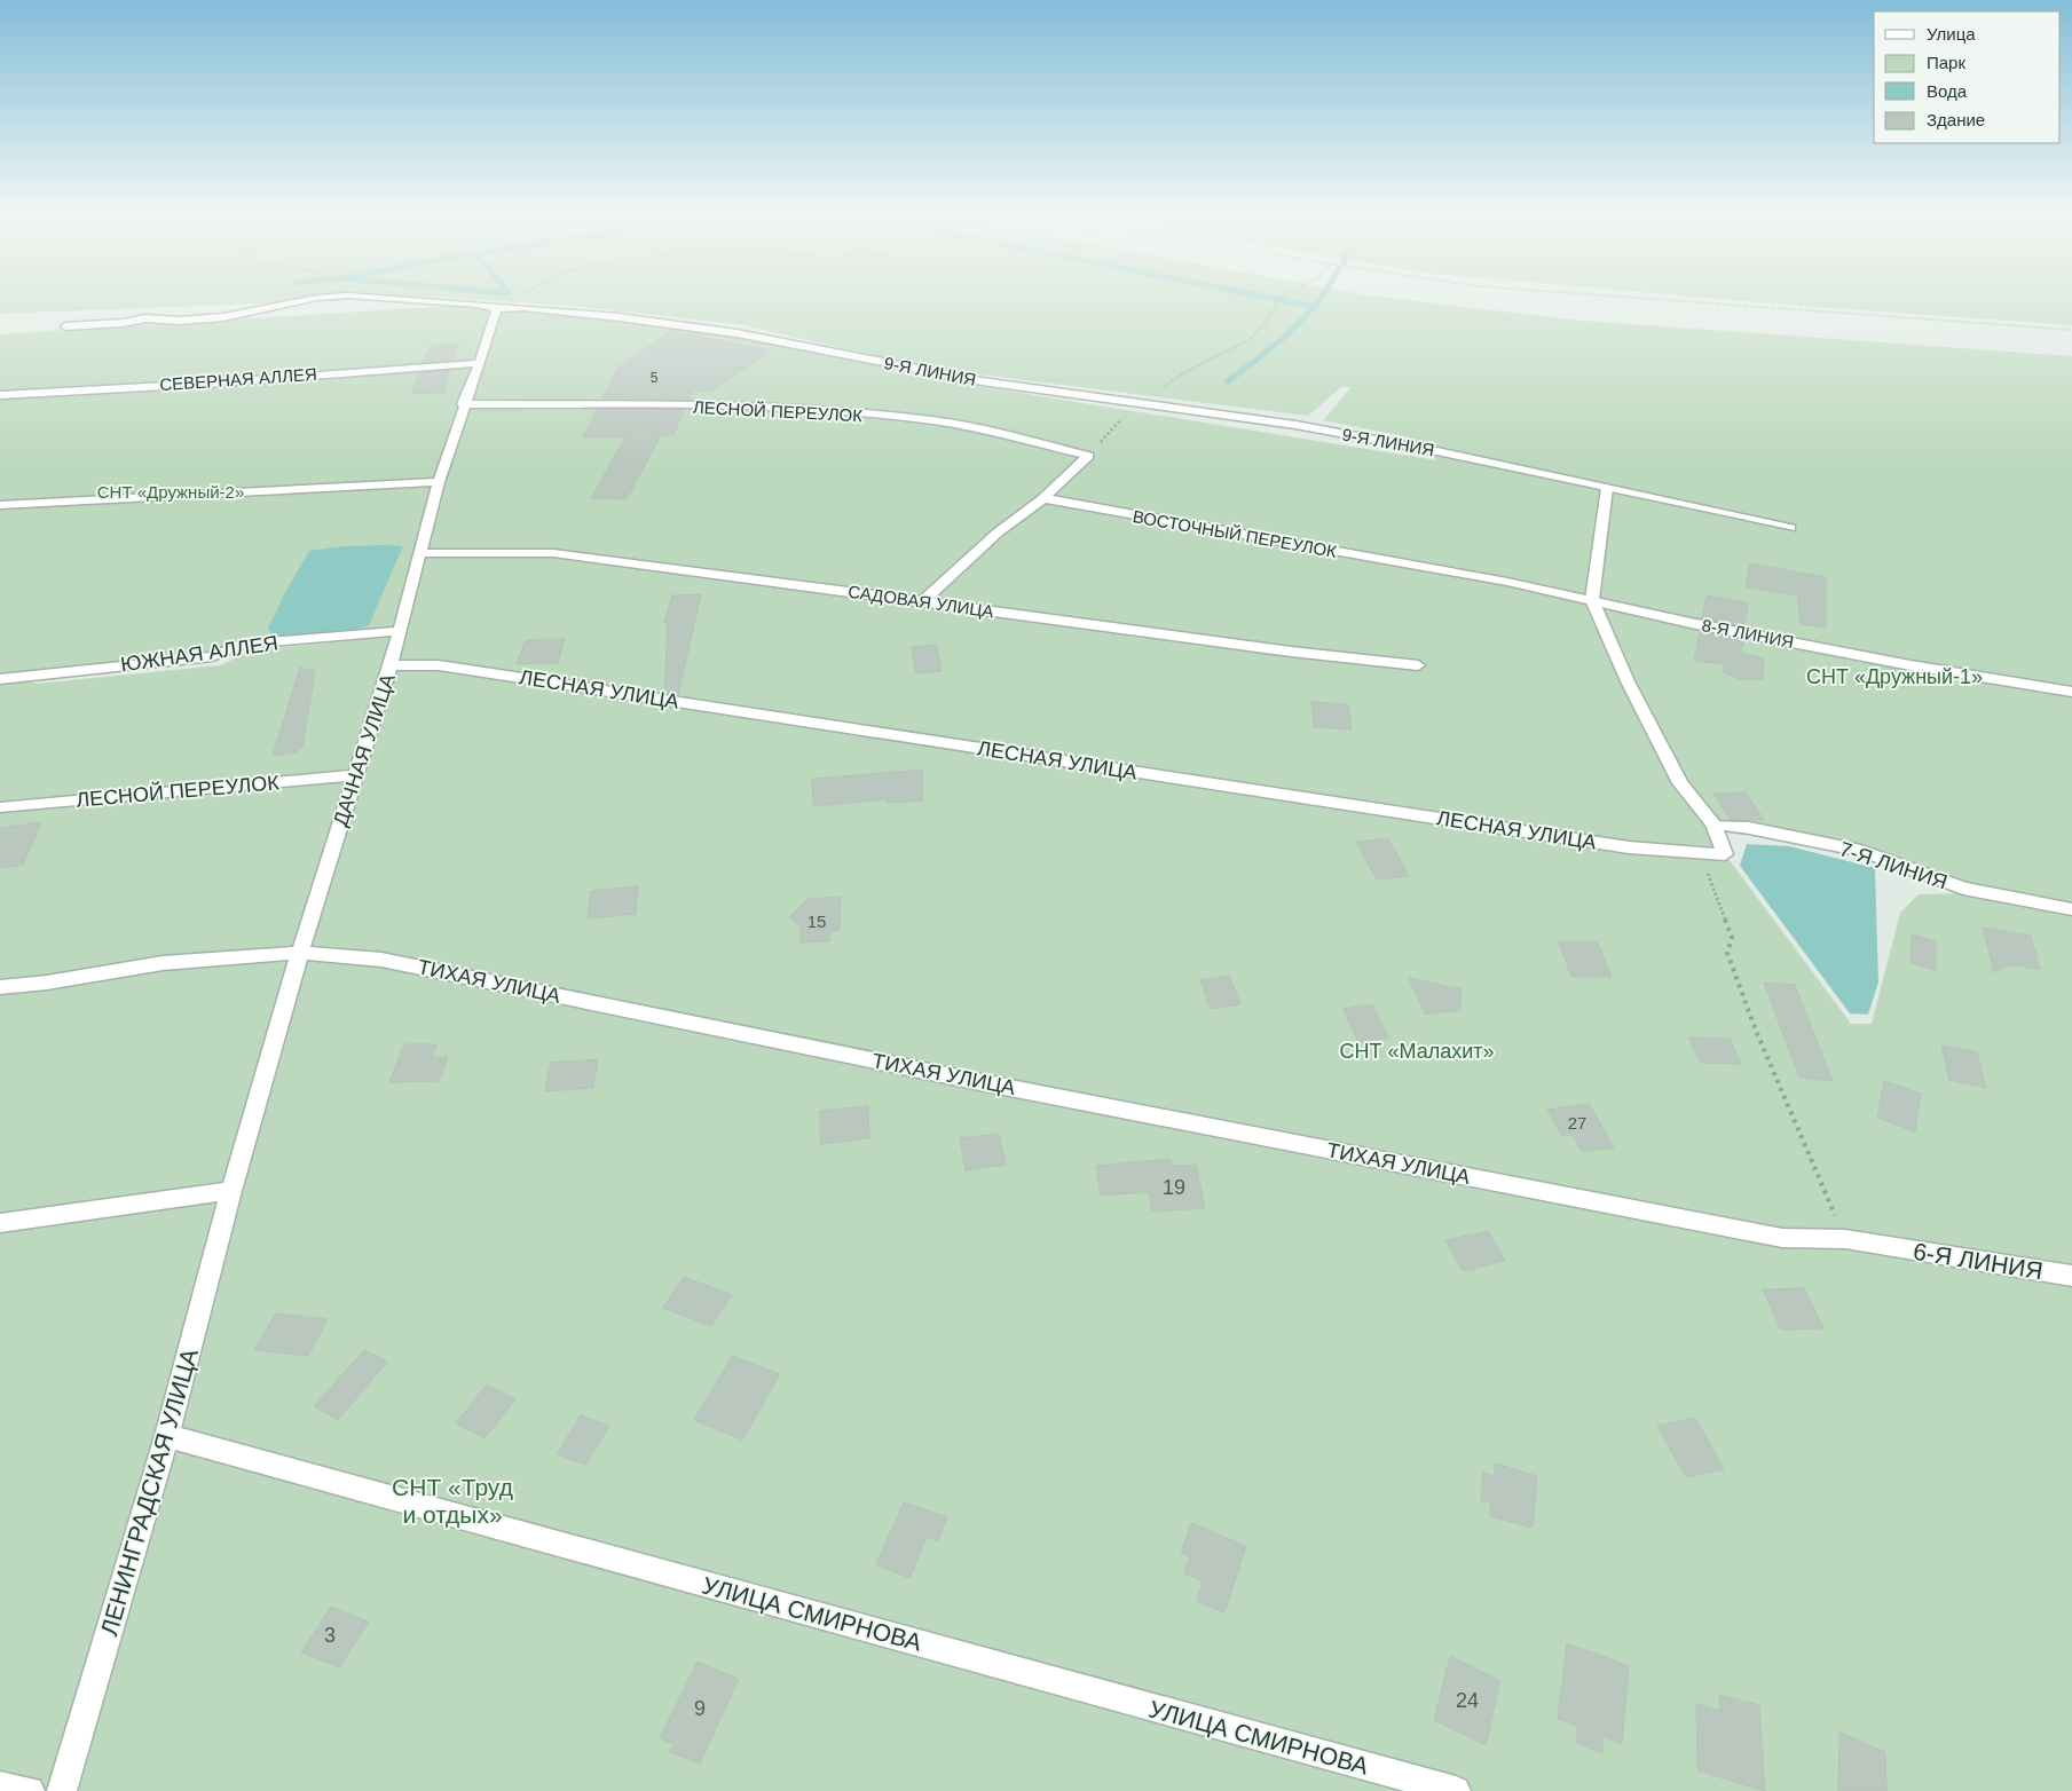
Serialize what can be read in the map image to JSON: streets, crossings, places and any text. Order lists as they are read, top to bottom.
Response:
{
  "streets": {
    "street": [
      "9-Я ЛИНИЯ",
      "СЕВЕРНАЯ АЛЛЕЯ",
      "ЛЕСНОЙ ПЕРЕУЛОК",
      "ВОСТОЧНЫЙ ПЕРЕУЛОК",
      "САДОВАЯ УЛИЦА",
      "8-Я ЛИНИЯ",
      "ЮЖНАЯ АЛЛЕЯ",
      "ЛЕСНАЯ УЛИЦА",
      "ДАЧНАЯ УЛИЦА",
      "7-Я ЛИНИЯ",
      "ТИХАЯ УЛИЦА",
      "6-Я ЛИНИЯ",
      "ЛЕНИНГРАДСКАЯ УЛИЦА",
      "УЛИЦА СМИРНОВА"
    ]
  },
  "crossings": [
    ["9-Я ЛИНИЯ", "ДАЧНАЯ УЛИЦА"],
    ["СЕВЕРНАЯ АЛЛЕЯ", "ДАЧНАЯ УЛИЦА"],
    ["ЛЕСНОЙ ПЕРЕУЛОК", "ДАЧНАЯ УЛИЦА"],
    ["ВОСТОЧНЫЙ ПЕРЕУЛОК", "8-Я ЛИНИЯ"],
    ["САДОВАЯ УЛИЦА", "ДАЧНАЯ УЛИЦА"],
    ["ЮЖНАЯ АЛЛЕЯ", "ДАЧНАЯ УЛИЦА"],
    ["ЛЕСНАЯ УЛИЦА", "ДАЧНАЯ УЛИЦА"],
    ["ДАЧНАЯ УЛИЦА", "ТИХАЯ УЛИЦА"],
    ["ДАЧНАЯ УЛИЦА", "ЛЕНИНГРАДСКАЯ УЛИЦА"],
    ["ТИХАЯ УЛИЦА", "6-Я ЛИНИЯ"],
    ["ЛЕНИНГРАДСКАЯ УЛИЦА", "УЛИЦА СМИРНОВА"]
  ],
  "parks": [
    "СНТ «Дружный-2»",
    "СНТ «Дружный-1»",
    "СНТ «Малахит»",
    "СНТ «Труд и отдых»"
  ],
  "house_numbers": [
    "5",
    "15",
    "27",
    "19",
    "3",
    "24",
    "9"
  ],
  "legend": [
    "Улица",
    "Парк",
    "Вода",
    "Здание"
  ]
}
